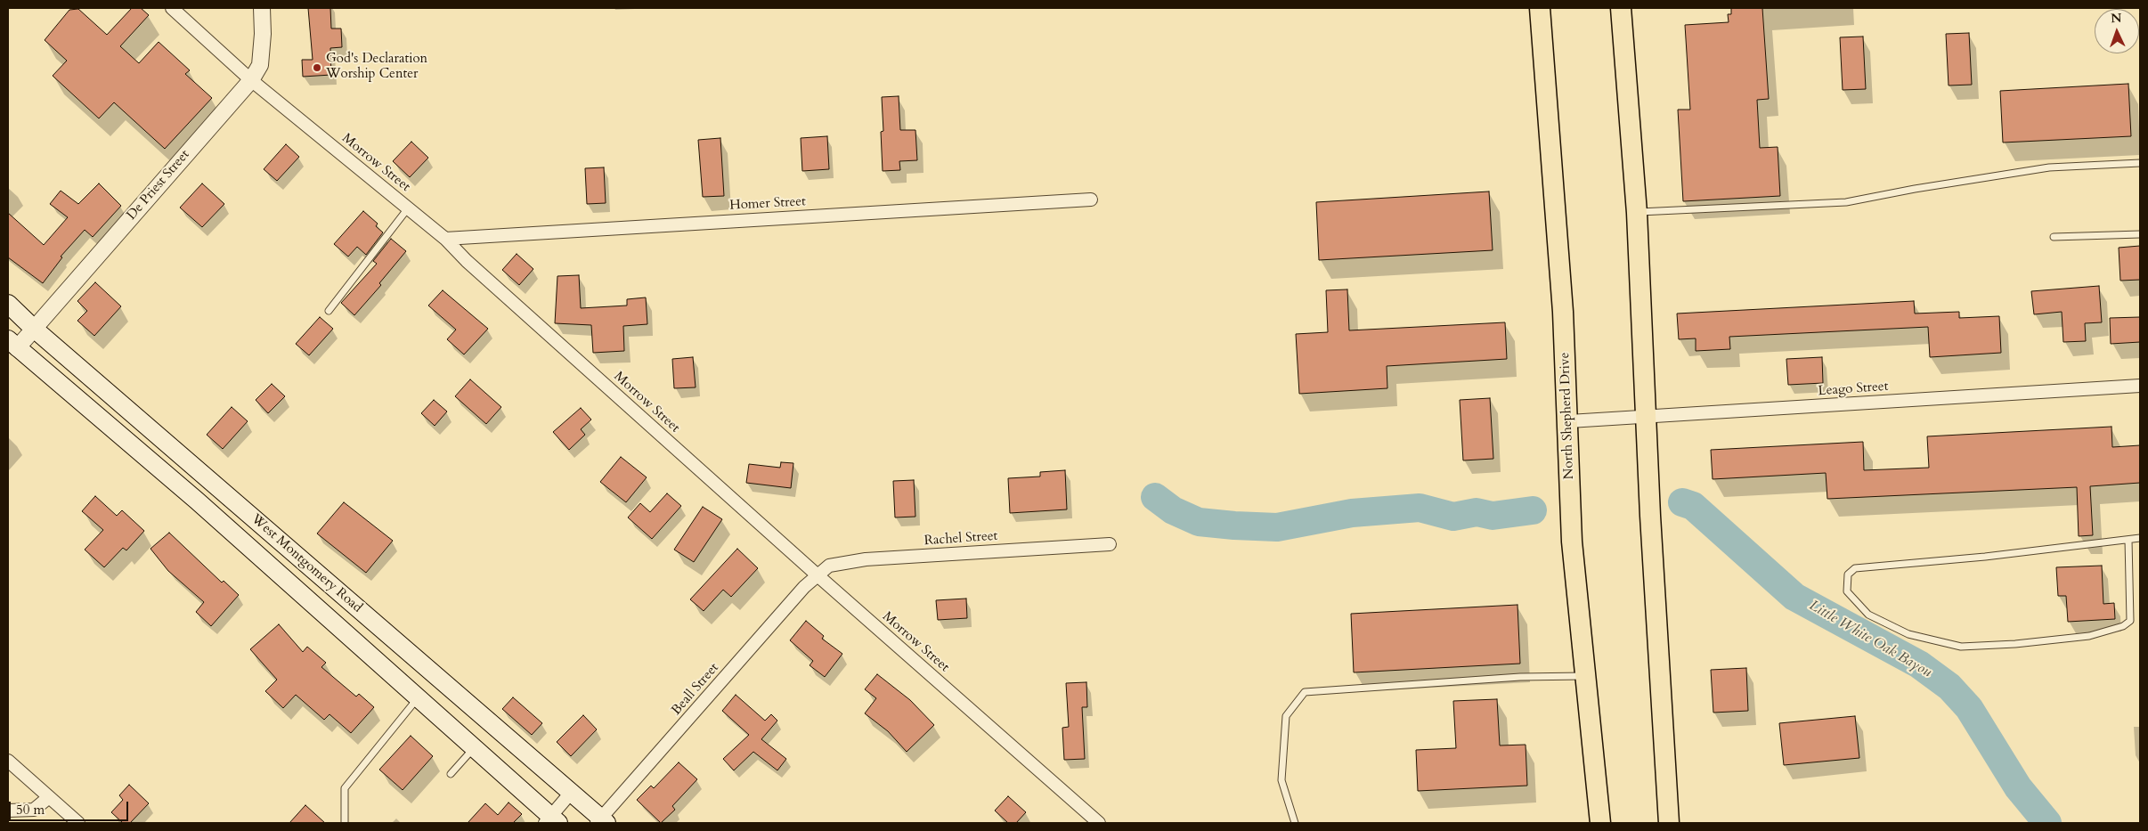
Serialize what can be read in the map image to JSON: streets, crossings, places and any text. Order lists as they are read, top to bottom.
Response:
{
  "streets": {
    "main road": ["North Shepherd Drive", "West Montgomery Road"],
    "street": [
      "Morrow Street",
      "De Priest Street",
      "Homer Street",
      "Leago Street",
      "Rachel Street",
      "Beall Street"
    ]
  },
  "crossings": [
    ["Morrow Street", "De Priest Street"],
    ["Morrow Street", "Homer Street"],
    ["Morrow Street", "Rachel Street"],
    ["Morrow Street", "Beall Street"],
    ["De Priest Street", "West Montgomery Road"],
    ["Leago Street", "North Shepherd Drive"],
    ["Rachel Street", "Beall Street"],
    ["West Montgomery Road", "Beall Street"]
  ],
  "water": ["Little White Oak Bayou"],
  "places": ["God's Declaration Worship Center"],
  "scale_bar": "50 m",
  "north": "top"
}
